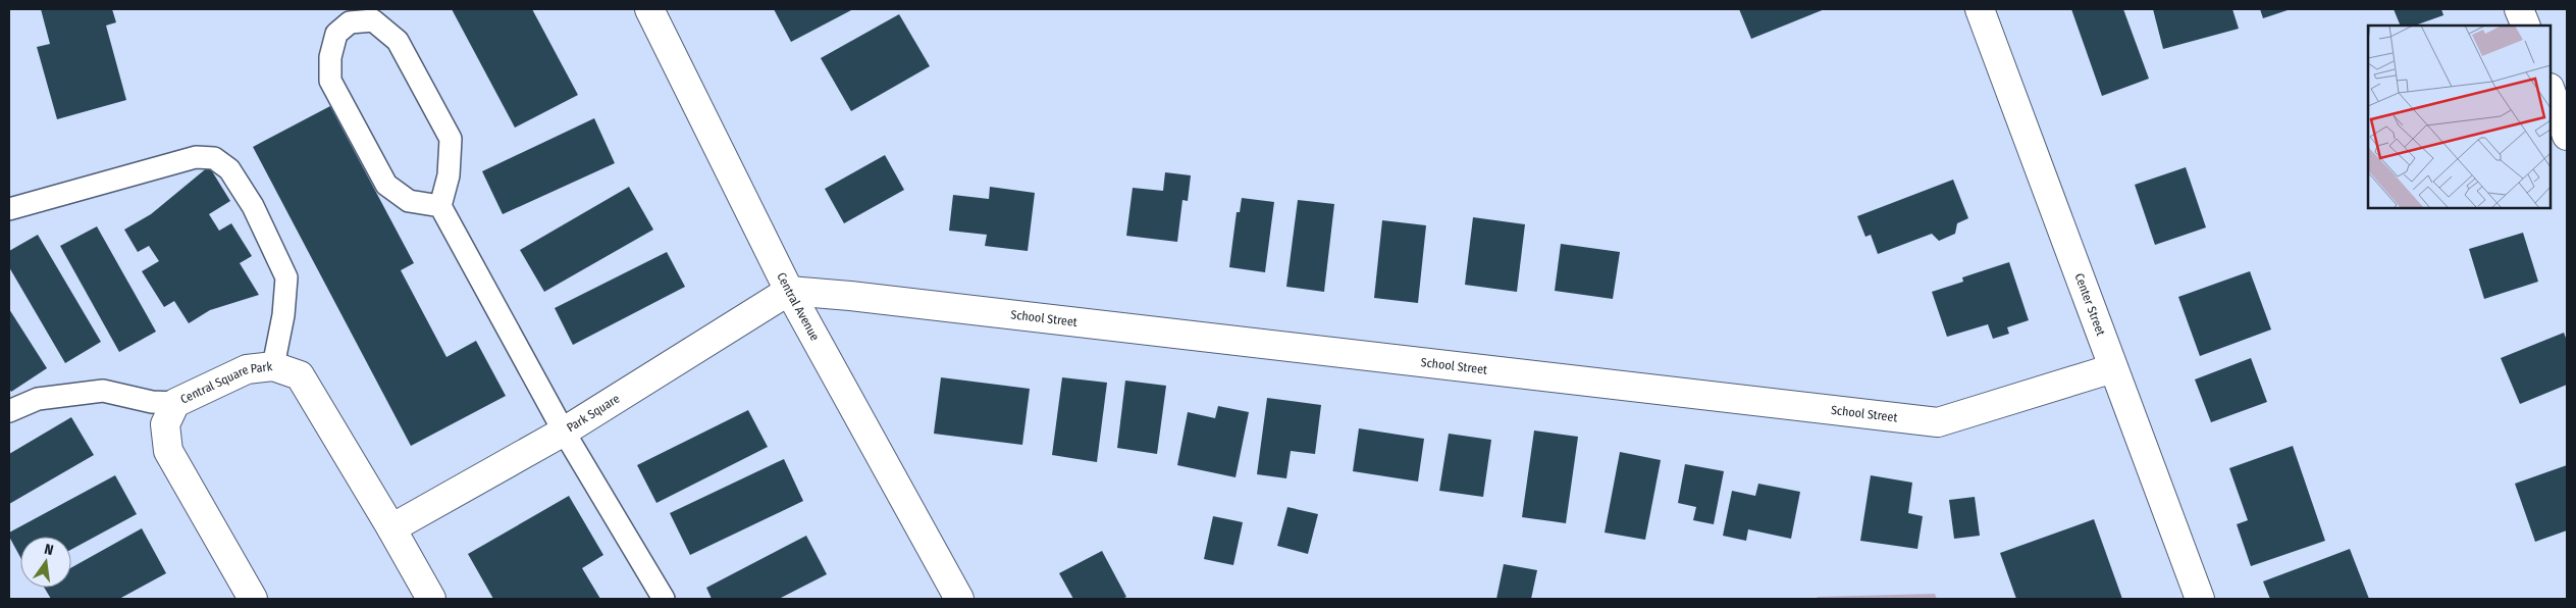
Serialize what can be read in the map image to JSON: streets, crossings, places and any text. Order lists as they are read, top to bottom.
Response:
{
  "streets": {
    "street": [
      "Center Street",
      "Central Avenue",
      "School Street",
      "Central Square Park",
      "Park Square"
    ]
  },
  "crossings": [
    ["Center Street", "School Street"],
    ["Central Avenue", "School Street"],
    ["Central Avenue", "Park Square"],
    ["School Street", "Park Square"],
    ["Central Square Park", "Park Square"]
  ],
  "north": "top"
}
